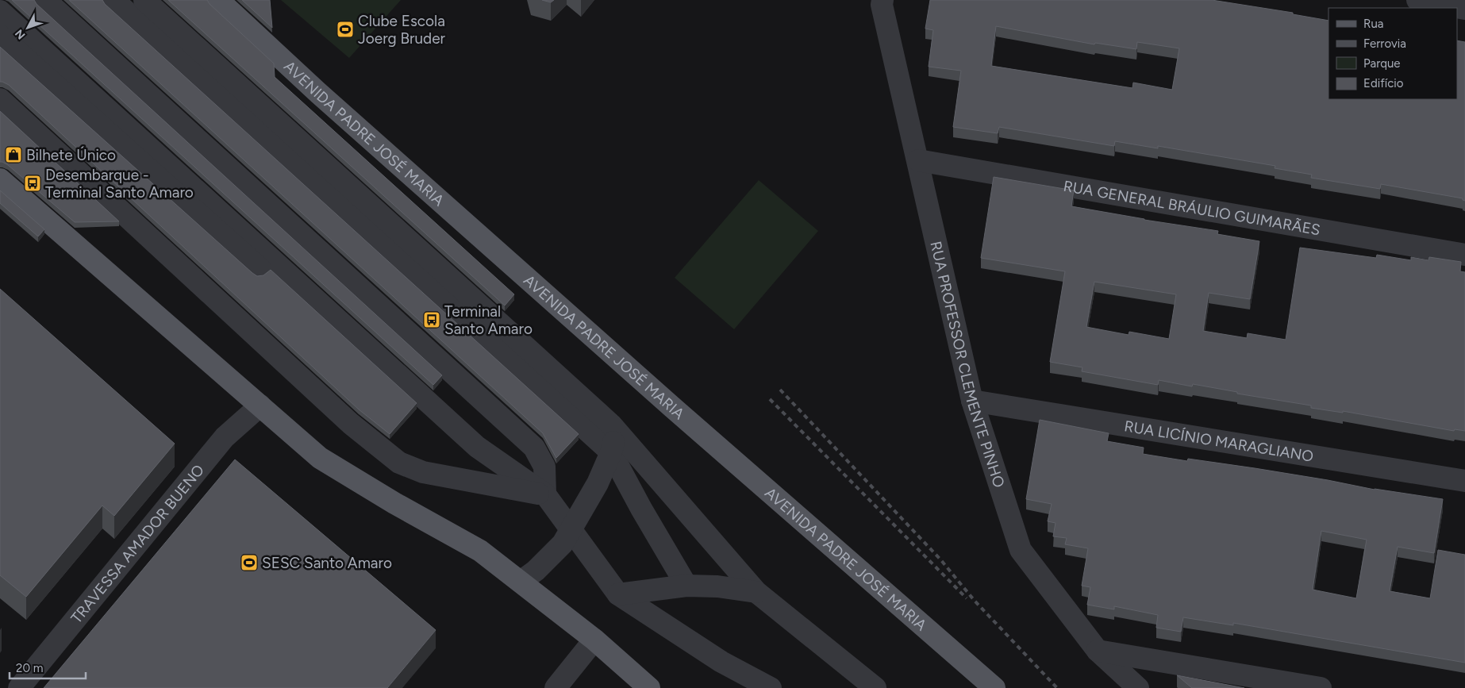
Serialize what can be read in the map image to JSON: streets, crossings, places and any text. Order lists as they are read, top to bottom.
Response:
{
  "streets": {
    "main road": ["AVENIDA PADRE JOSÉ MARIA"],
    "street": [
      "RUA GENERAL BRÁULIO GUIMARÃES",
      "RUA PROFESSOR CLEMENTE PINHO",
      "RUA LICÍNIO MARAGLIANO",
      "TRAVESSA AMADOR BUENO"
    ]
  },
  "crossings": [
    ["RUA GENERAL BRÁULIO GUIMARÃES", "RUA PROFESSOR CLEMENTE PINHO"],
    ["RUA PROFESSOR CLEMENTE PINHO", "RUA LICÍNIO MARAGLIANO"]
  ],
  "places": {
    "sports": ["Clube Escola Joerg Bruder", "SESC Santo Amaro"],
    "shop": ["Bilhete Único"],
    "bus stop": ["Desembarque - Terminal Santo Amaro", "Terminal Santo Amaro"]
  },
  "legend": [
    "Rua",
    "Ferrovia",
    "Parque",
    "Edifício"
  ],
  "scale_bar": "20 m",
  "north": "bottom left"
}
